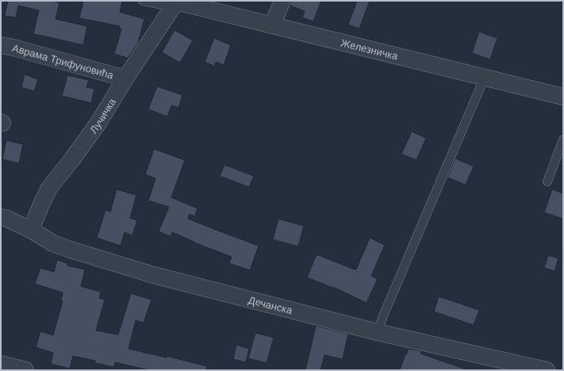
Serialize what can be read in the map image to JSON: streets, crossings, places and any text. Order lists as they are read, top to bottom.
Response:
{
  "streets": {
    "street": [
      "Железничка",
      "Аврама Трифуновића",
      "Лучичка",
      "Дечанска"
    ]
  },
  "crossings": [
    ["Железничка", "Лучичка"],
    ["Аврама Трифуновића", "Лучичка"],
    ["Лучичка", "Дечанска"]
  ]
}
